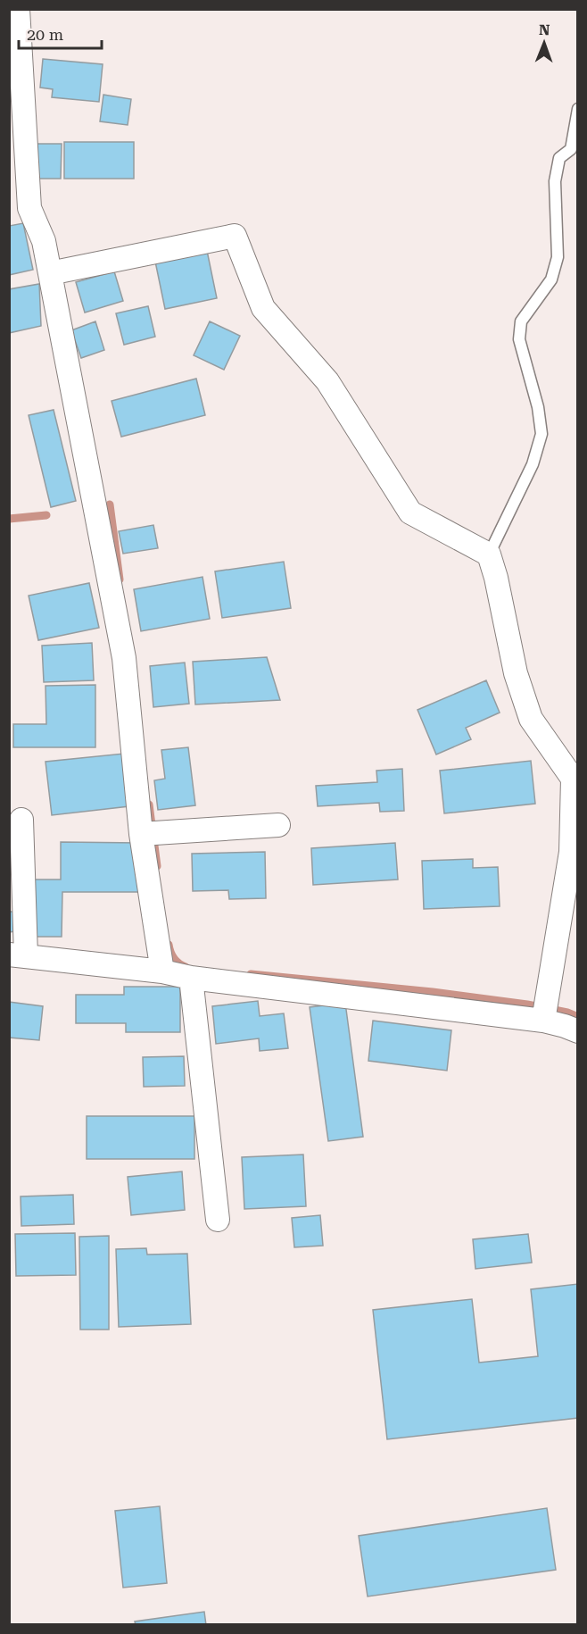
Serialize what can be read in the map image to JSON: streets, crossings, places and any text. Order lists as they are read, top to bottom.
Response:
{
  "scale_bar": "20 m",
  "north": "top"
}
